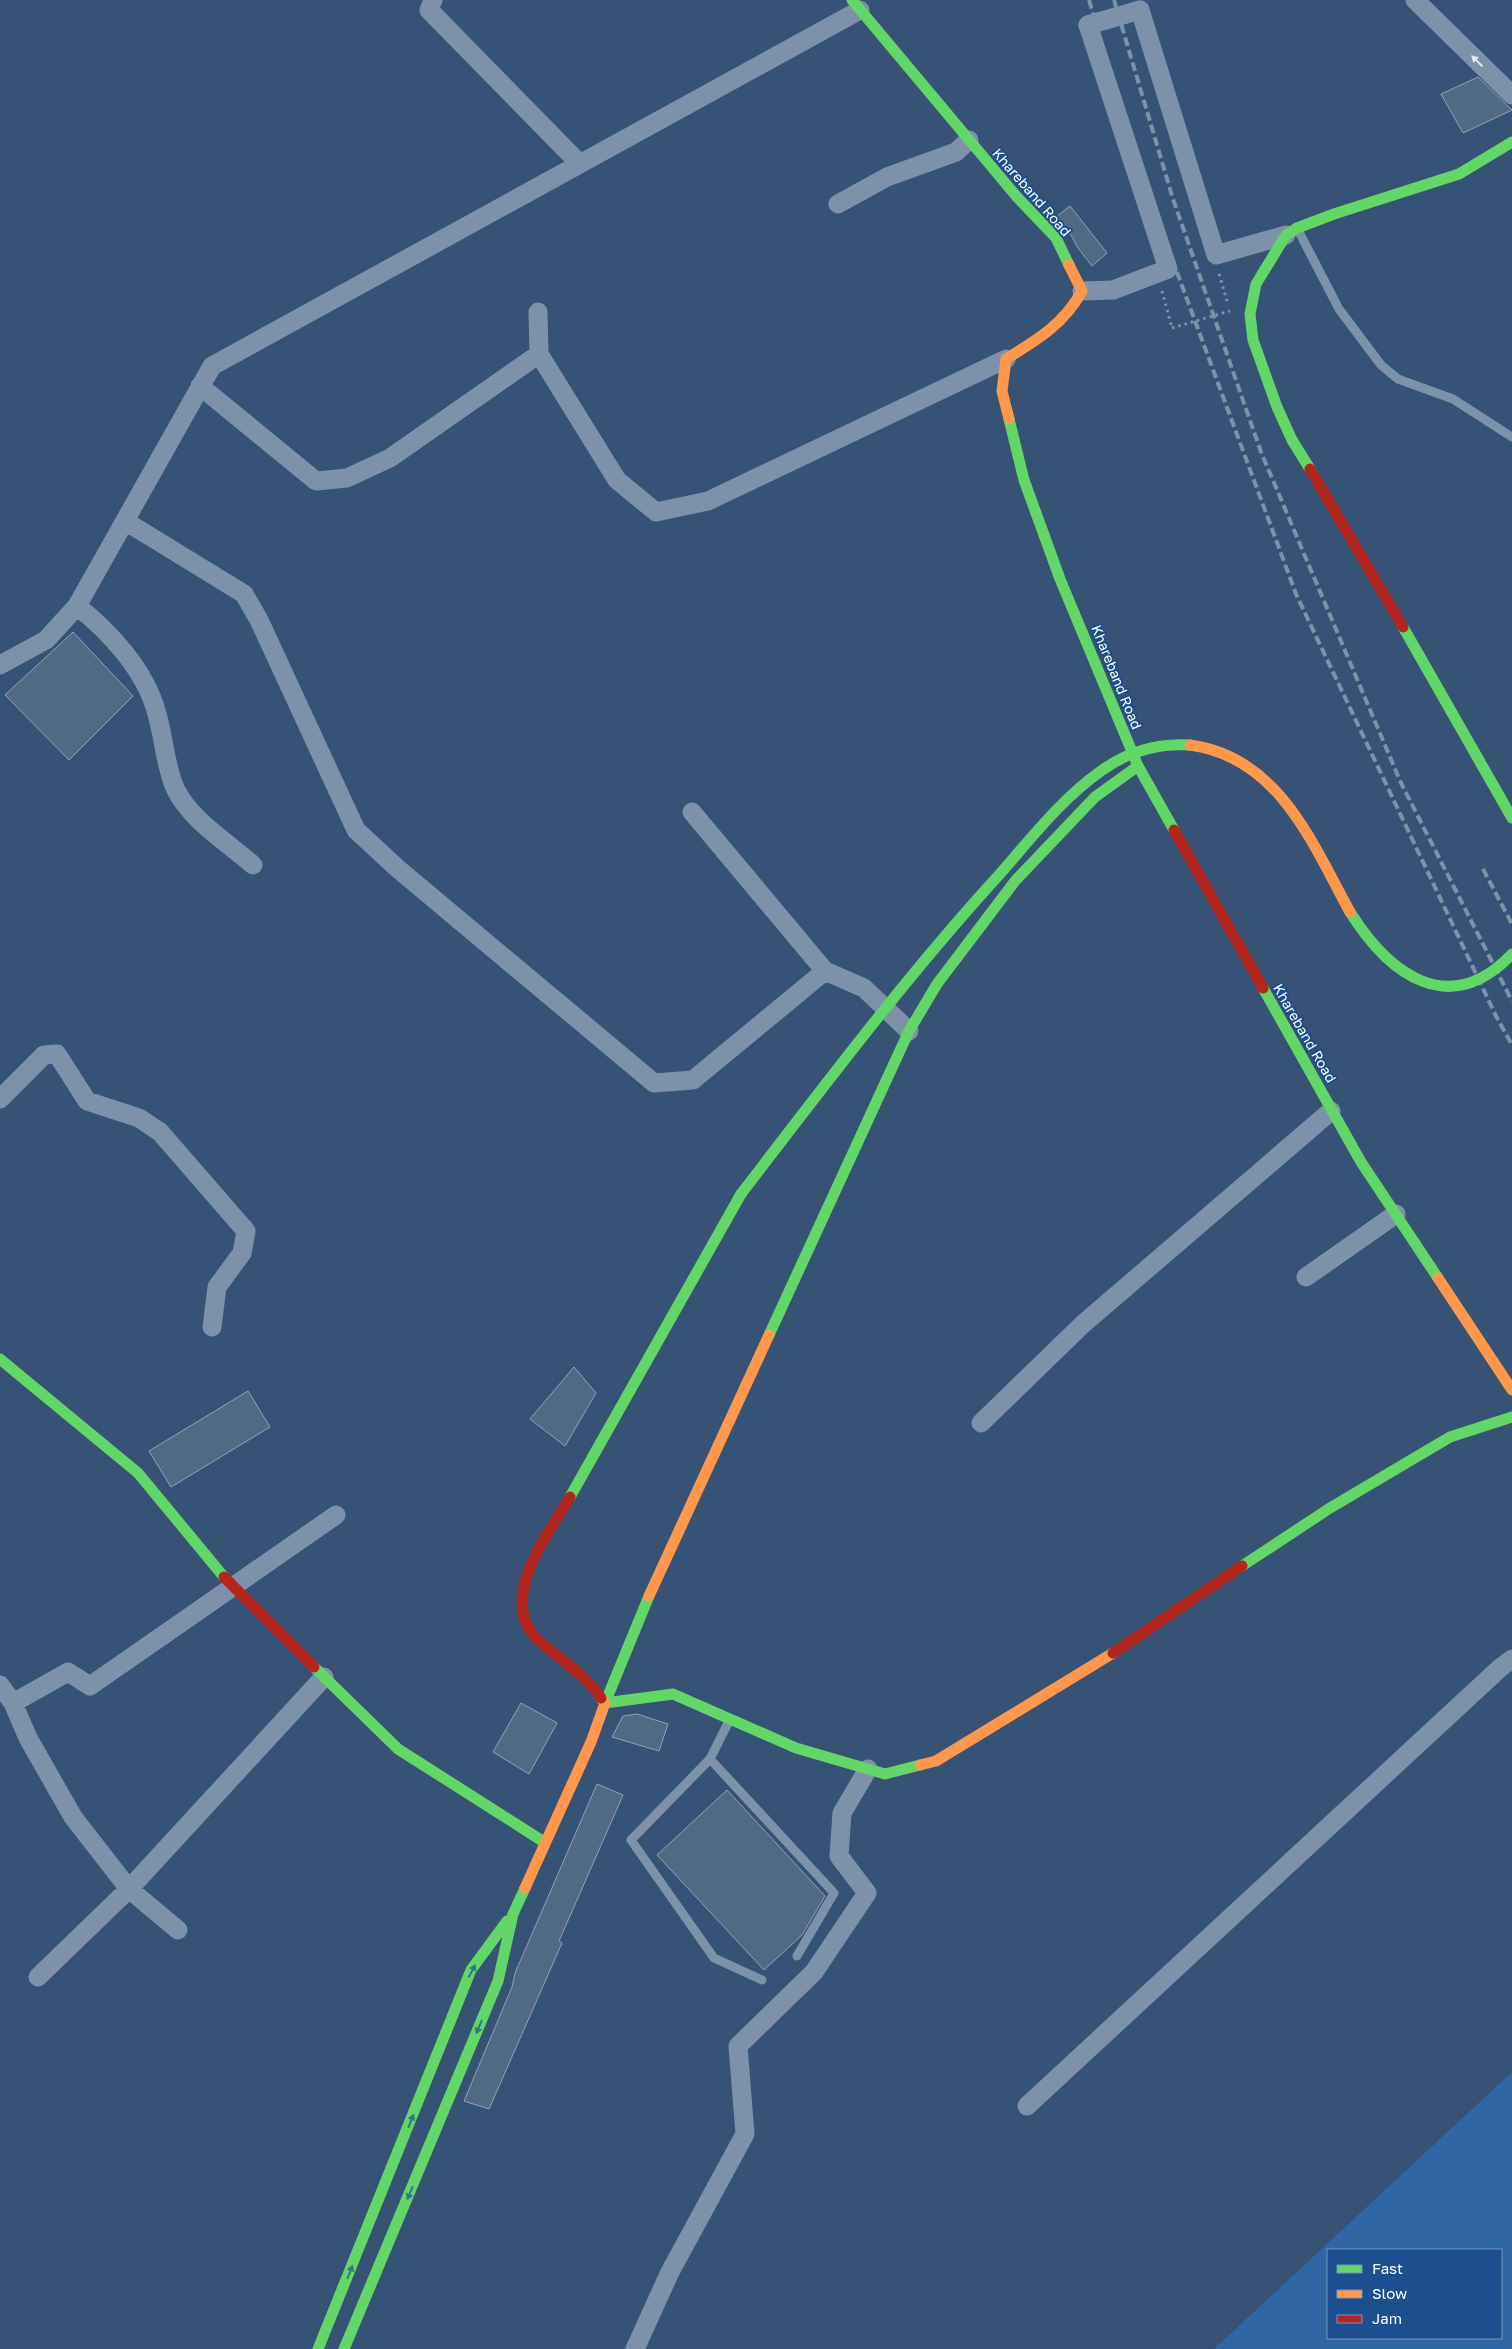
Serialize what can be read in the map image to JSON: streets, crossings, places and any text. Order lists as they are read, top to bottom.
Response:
{
  "streets": {
    "main road": ["Khareband Road"]
  },
  "legend": ["Fast", "Slow", "Jam"]
}
